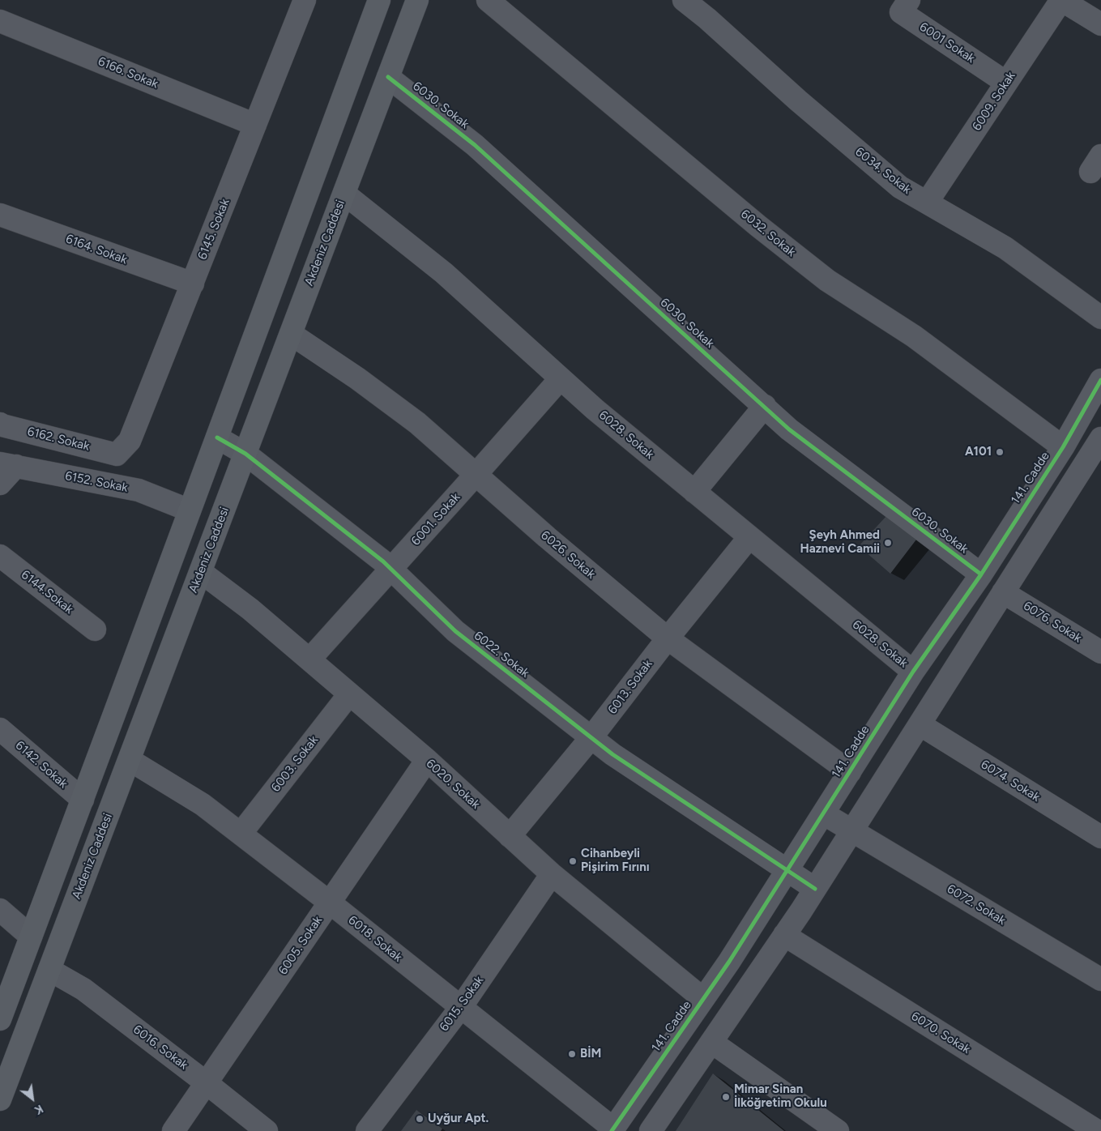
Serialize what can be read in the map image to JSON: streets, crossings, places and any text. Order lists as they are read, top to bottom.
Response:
{
  "streets": {
    "main road": ["Akdeniz Caddesi"],
    "street": [
      "6001 Sokak",
      "6166. Sokak",
      "6009. Sokak",
      "6030. Sokak",
      "6034. Sokak",
      "6145. Sokak",
      "6032. Sokak",
      "6164. Sokak",
      "6028. Sokak",
      "6162. Sokak",
      "141. Cadde",
      "6152. Sokak",
      "6001. Sokak",
      "6026. Sokak",
      "6144.Sokak",
      "6076. Sokak",
      "6022. Sokak",
      "6013. Sokak",
      "6003. Sokak",
      "6142. Sokak",
      "6074. Sokak",
      "6020. Sokak",
      "6072. Sokak",
      "6018. Sokak",
      "6005. Sokak",
      "6015. Sokak",
      "6070. Sokak",
      "6016. Sokak"
    ]
  },
  "crossings": [
    ["6001 Sokak", "6009. Sokak"],
    ["6166. Sokak", "6145. Sokak"],
    ["6009. Sokak", "6034. Sokak"],
    ["6030. Sokak", "Akdeniz Caddesi"],
    ["6030. Sokak", "141. Cadde"],
    ["6145. Sokak", "6164. Sokak"],
    ["6145. Sokak", "6162. Sokak"],
    ["6032. Sokak", "141. Cadde"],
    ["Akdeniz Caddesi", "6028. Sokak"],
    ["Akdeniz Caddesi", "6026. Sokak"],
    ["Akdeniz Caddesi", "6022. Sokak"],
    ["Akdeniz Caddesi", "6020. Sokak"],
    ["Akdeniz Caddesi", "6018. Sokak"],
    ["Akdeniz Caddesi", "6016. Sokak"],
    ["6028. Sokak", "141. Cadde"],
    ["6028. Sokak", "6001. Sokak"],
    ["6028. Sokak", "6013. Sokak"],
    ["141. Cadde", "6026. Sokak"],
    ["141. Cadde", "6022. Sokak"],
    ["141. Cadde", "6020. Sokak"],
    ["141. Cadde", "6072. Sokak"],
    ["141. Cadde", "6018. Sokak"],
    ["6001. Sokak", "6026. Sokak"],
    ["6001. Sokak", "6022. Sokak"],
    ["6001. Sokak", "6020. Sokak"],
    ["6026. Sokak", "6013. Sokak"],
    ["6022. Sokak", "6013. Sokak"],
    ["6013. Sokak", "6020. Sokak"],
    ["6003. Sokak", "6020. Sokak"],
    ["6003. Sokak", "6018. Sokak"],
    ["6020. Sokak", "6005. Sokak"],
    ["6020. Sokak", "6015. Sokak"],
    ["6018. Sokak", "6005. Sokak"],
    ["6018. Sokak", "6015. Sokak"],
    ["6005. Sokak", "6016. Sokak"]
  ],
  "places": [
    "A101",
    "Şeyh Ahmed Haznevi Camii",
    "Cihanbeyli Pişirim Fırını",
    "BİM",
    "Mimar Sinan İlköğretim Okulu",
    "Uyğur Apt."
  ],
  "north": "bottom right"
}
